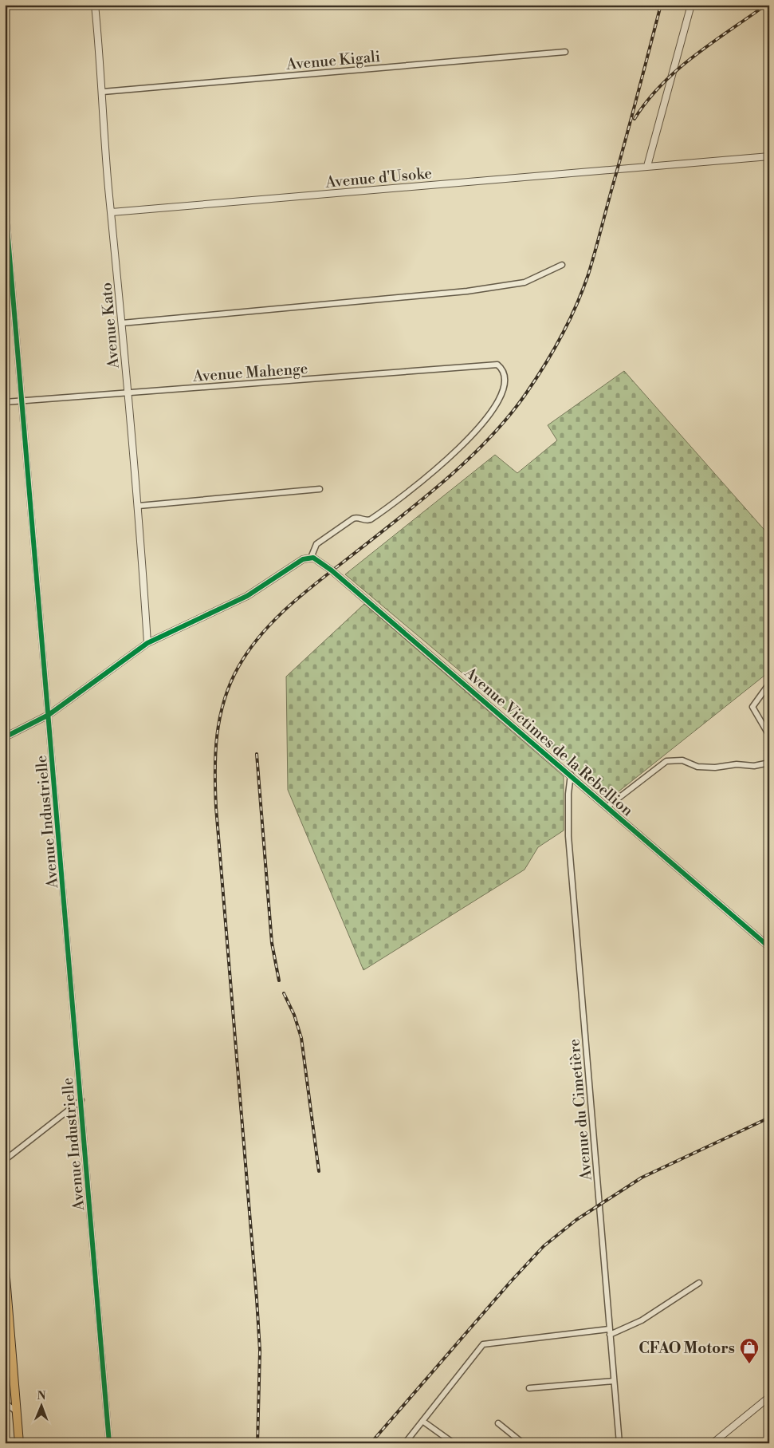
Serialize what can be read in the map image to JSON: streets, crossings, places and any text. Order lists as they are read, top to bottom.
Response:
{
  "streets": {
    "street": [
      "Avenue Kigali",
      "Avenue d'Usoke",
      "Avenue Kato",
      "Avenue Mahenge",
      "Avenue Victimes de la Rebellion",
      "Avenue Industrielle",
      "Avenue du Cimetière"
    ]
  },
  "crossings": [
    ["Avenue Kigali", "Avenue Kato"],
    ["Avenue d'Usoke", "Avenue Kato"],
    ["Avenue Kato", "Avenue Mahenge"],
    ["Avenue Mahenge", "Avenue Victimes de la Rebellion"],
    ["Avenue Mahenge", "Avenue Industrielle"],
    ["Avenue Victimes de la Rebellion", "Avenue du Cimetière"]
  ],
  "places": {
    "shop": ["CFAO Motors"]
  },
  "north": "top"
}
